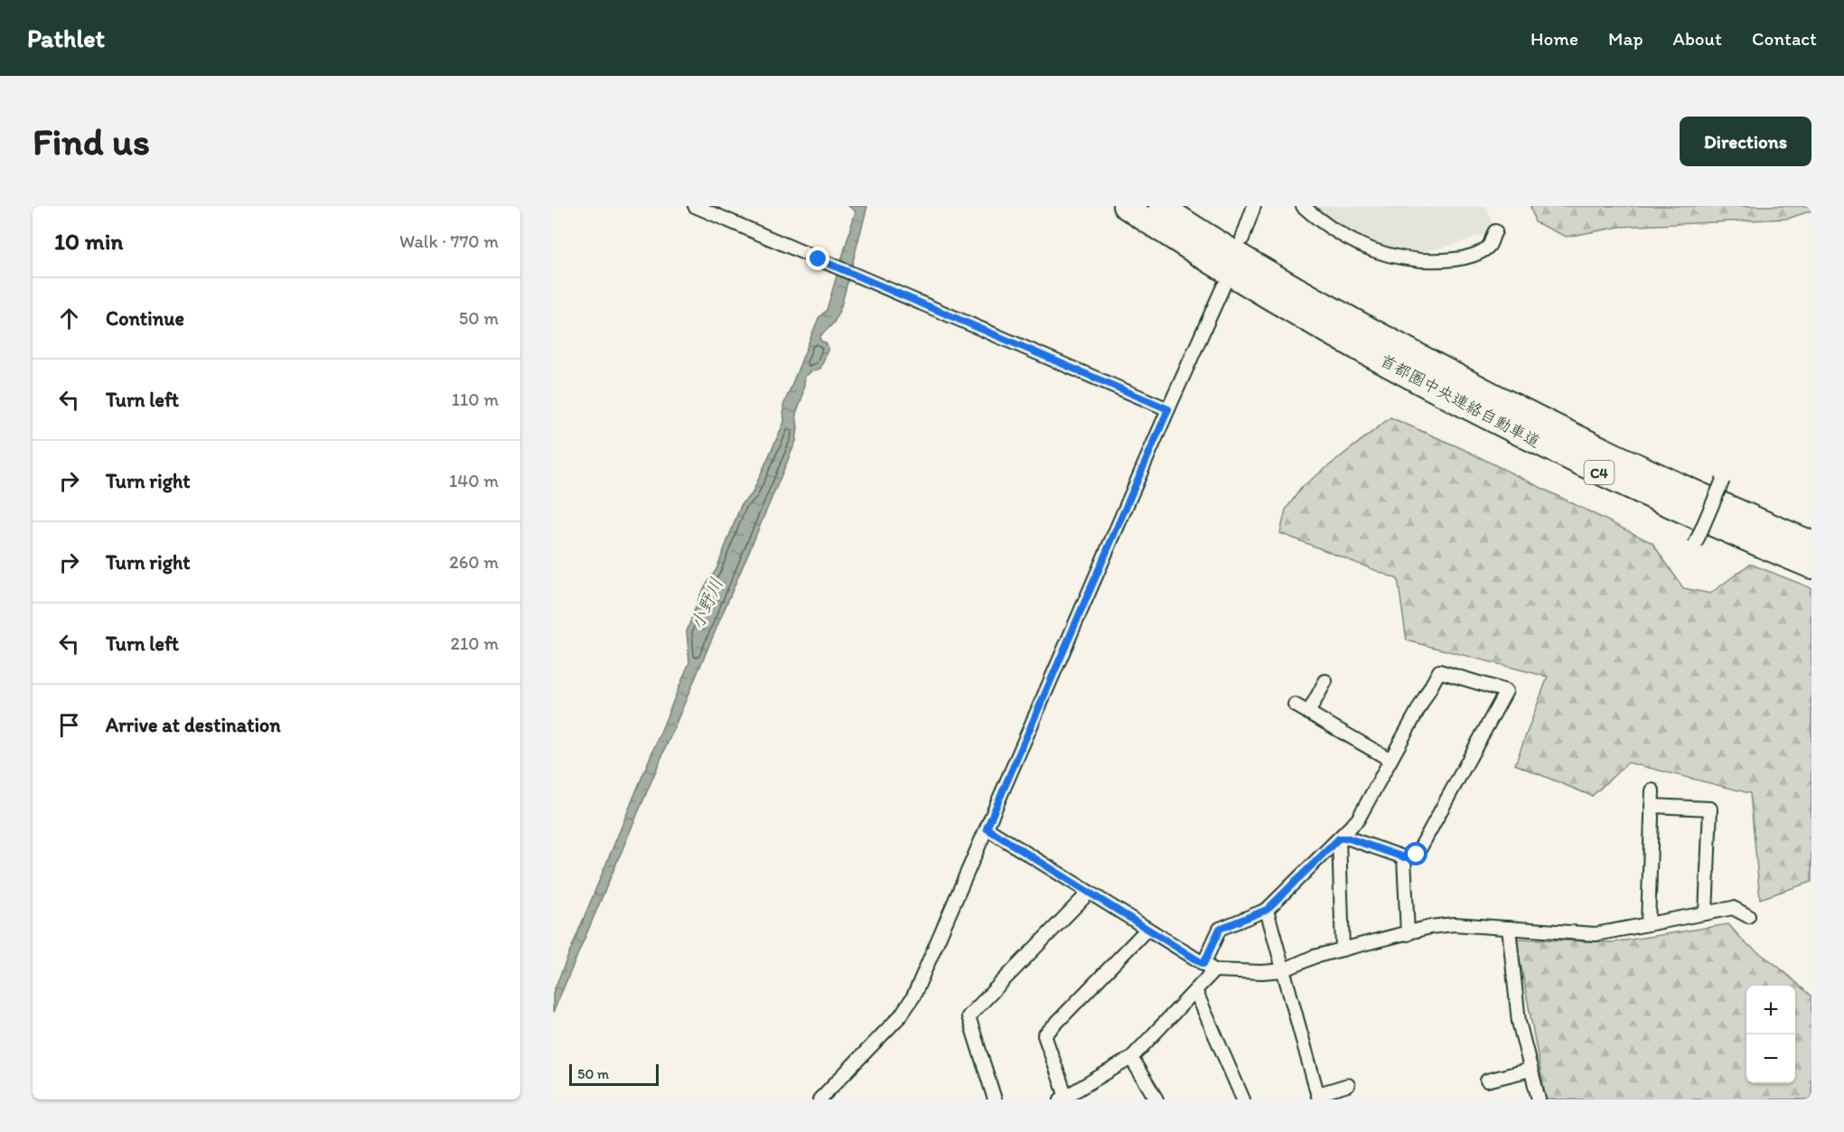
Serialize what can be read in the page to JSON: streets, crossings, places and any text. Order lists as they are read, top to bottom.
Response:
{
  "streets": {
    "highway": ["首都圏中央連絡自動車道", "C4"]
  },
  "water": ["小野川"],
  "scale_bar": "50 m",
  "page": {
    "header": "Pathlet",
    "nav": [
      "Home",
      "Map",
      "About",
      "Contact"
    ],
    "buttons": "Directions",
    "title": "Find us",
    "heading": ["10 min", "Walk · 770 m"],
    "list": [
      ["Continue", "50 m"],
      ["Turn left", "110 m"],
      ["Turn right", "140 m"],
      ["Turn right", "260 m"],
      ["Turn left", "210 m"],
      "Arrive at destination"
    ],
    "map_buttons": ["+", "−"],
    "scale": "50 m"
  }
}
